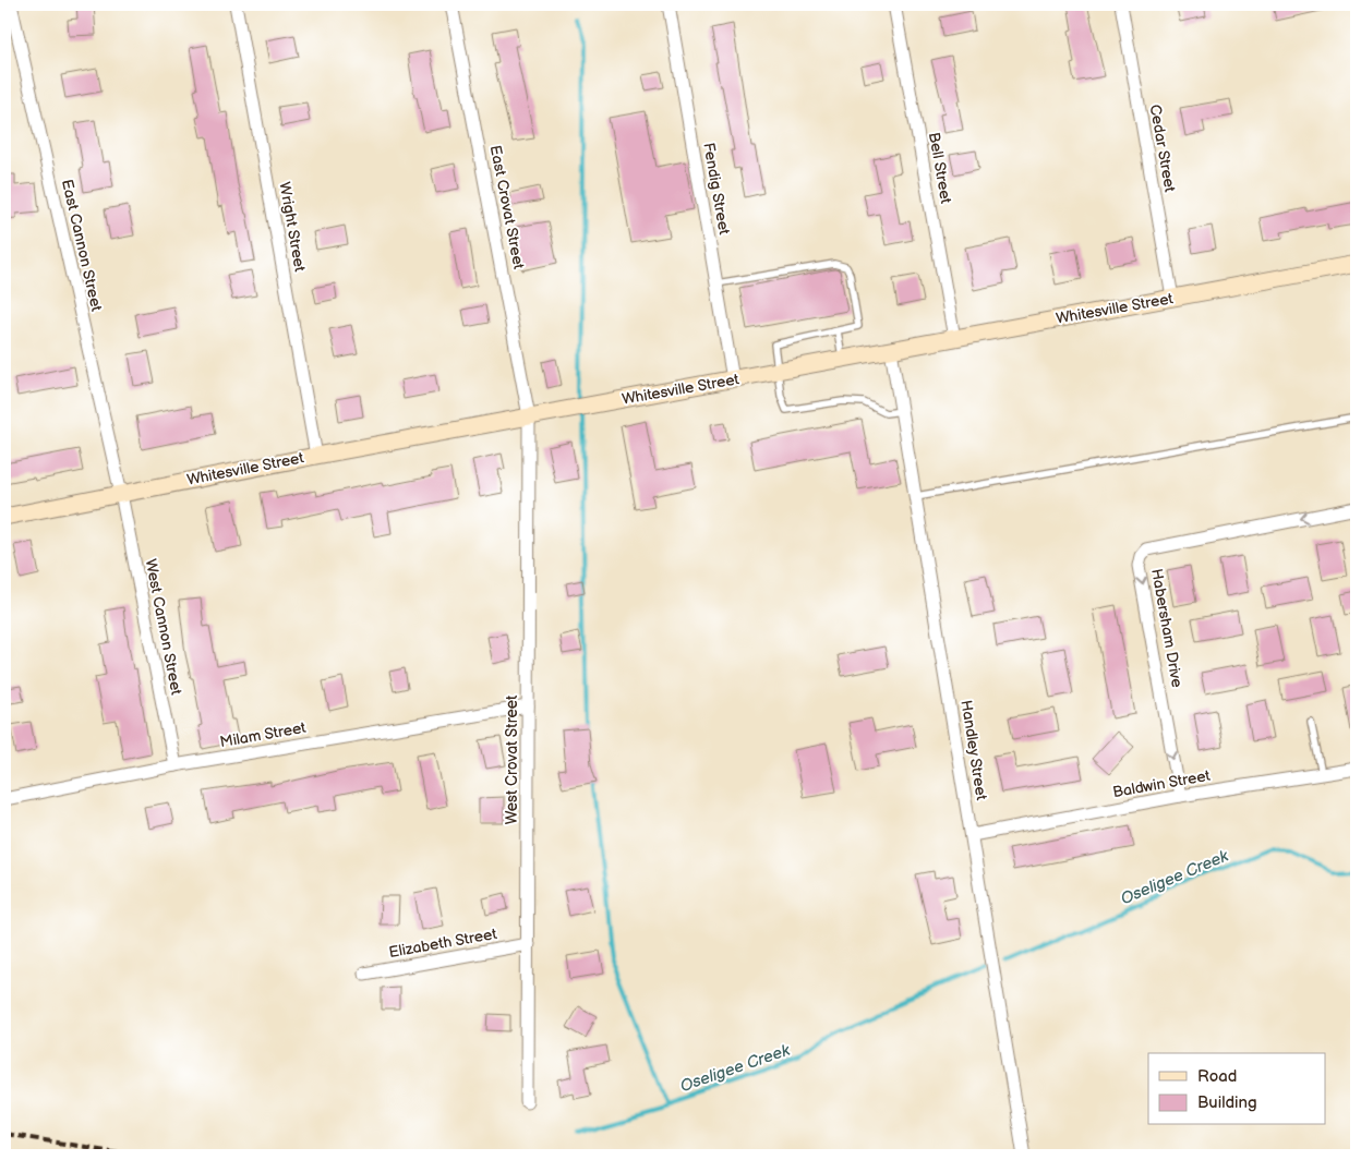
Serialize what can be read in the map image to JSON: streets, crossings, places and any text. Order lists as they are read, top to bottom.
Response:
{
  "streets": {
    "main road": ["Whitesville Street"],
    "street": [
      "Cedar Street",
      "Bell Street",
      "Fendig Street",
      "East Crovat Street",
      "Wright Street",
      "East Cannon Street",
      "West Cannon Street",
      "Habersham Drive",
      "Milam Street",
      "Handley Street",
      "West Crovat Street",
      "Baldwin Street",
      "Elizabeth Street"
    ]
  },
  "crossings": [
    ["Cedar Street", "Whitesville Street"],
    ["Bell Street", "Whitesville Street"],
    ["Fendig Street", "Whitesville Street"],
    ["East Crovat Street", "Whitesville Street"],
    ["East Crovat Street", "West Crovat Street"],
    ["Wright Street", "Whitesville Street"],
    ["East Cannon Street", "Whitesville Street"],
    ["East Cannon Street", "West Cannon Street"],
    ["Whitesville Street", "West Cannon Street"],
    ["Whitesville Street", "Handley Street"],
    ["Whitesville Street", "West Crovat Street"],
    ["West Cannon Street", "Milam Street"],
    ["Habersham Drive", "Baldwin Street"],
    ["Milam Street", "West Crovat Street"],
    ["Handley Street", "Baldwin Street"],
    ["West Crovat Street", "Elizabeth Street"]
  ],
  "water": ["Oseligee Creek"],
  "legend": ["Road", "Building"]
}
